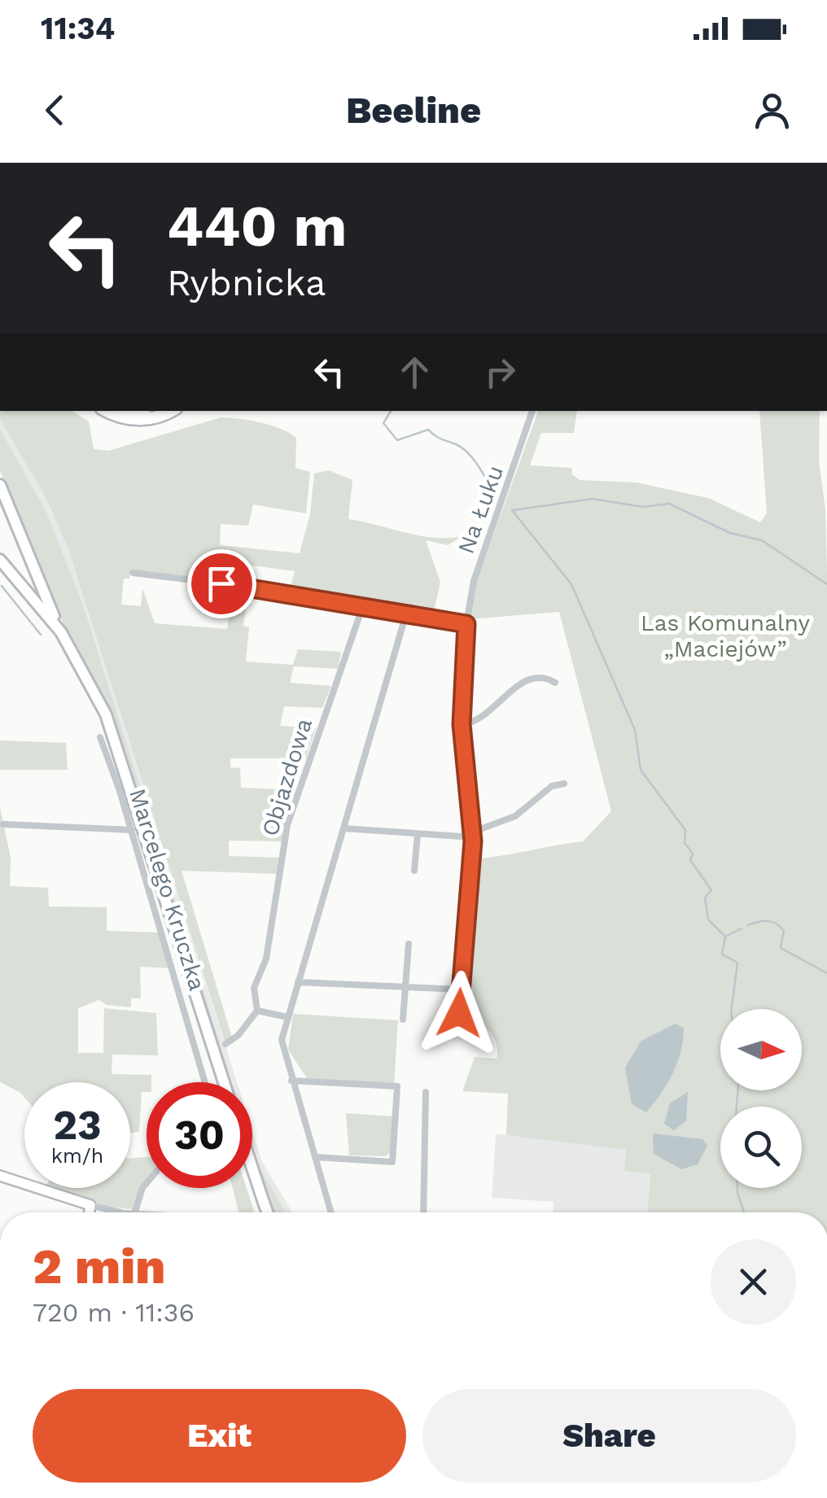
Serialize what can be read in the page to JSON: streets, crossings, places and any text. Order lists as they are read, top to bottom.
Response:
{
  "streets": {
    "street": ["Na Łuku", "Objazdowa", "Marcelego Kruczka"]
  },
  "parks": ["Las Komunalny „Maciejów”"],
  "north": "right",
  "page": {
    "status": "11:34",
    "header": "Beeline",
    "turn": ["440 m", "Rybnicka"],
    "speed": "23 km/h",
    "limit": "30",
    "heading": ["2 min", "720 m · 11:36"],
    "buttons": ["Exit", "Share"]
  }
}
